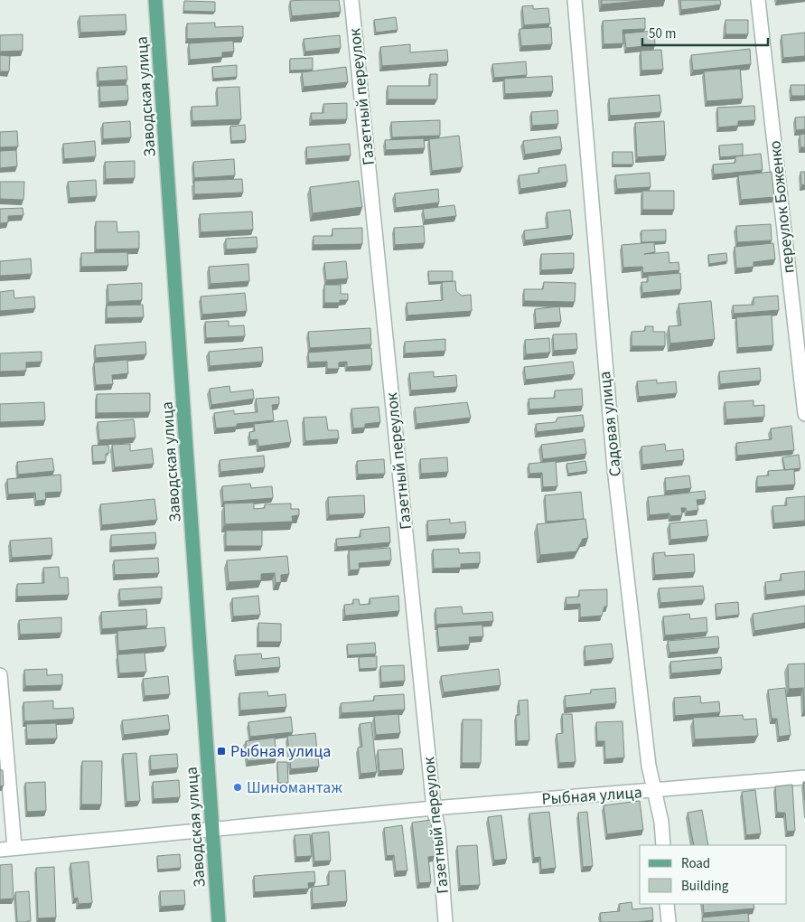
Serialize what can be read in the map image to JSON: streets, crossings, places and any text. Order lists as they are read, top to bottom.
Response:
{
  "streets": {
    "main road": ["Заводская улица"],
    "street": [
      "Газетный переулок",
      "переулок Боженко",
      "Садовая улица",
      "Рыбная улица"
    ]
  },
  "crossings": [
    ["Заводская улица", "Рыбная улица"],
    ["Газетный переулок", "Рыбная улица"],
    ["Садовая улица", "Рыбная улица"]
  ],
  "places": {
    "transit": ["Рыбная улица"],
    "other": ["Шиномантаж"]
  },
  "legend": ["Road", "Building"],
  "scale_bar": "50 m"
}
